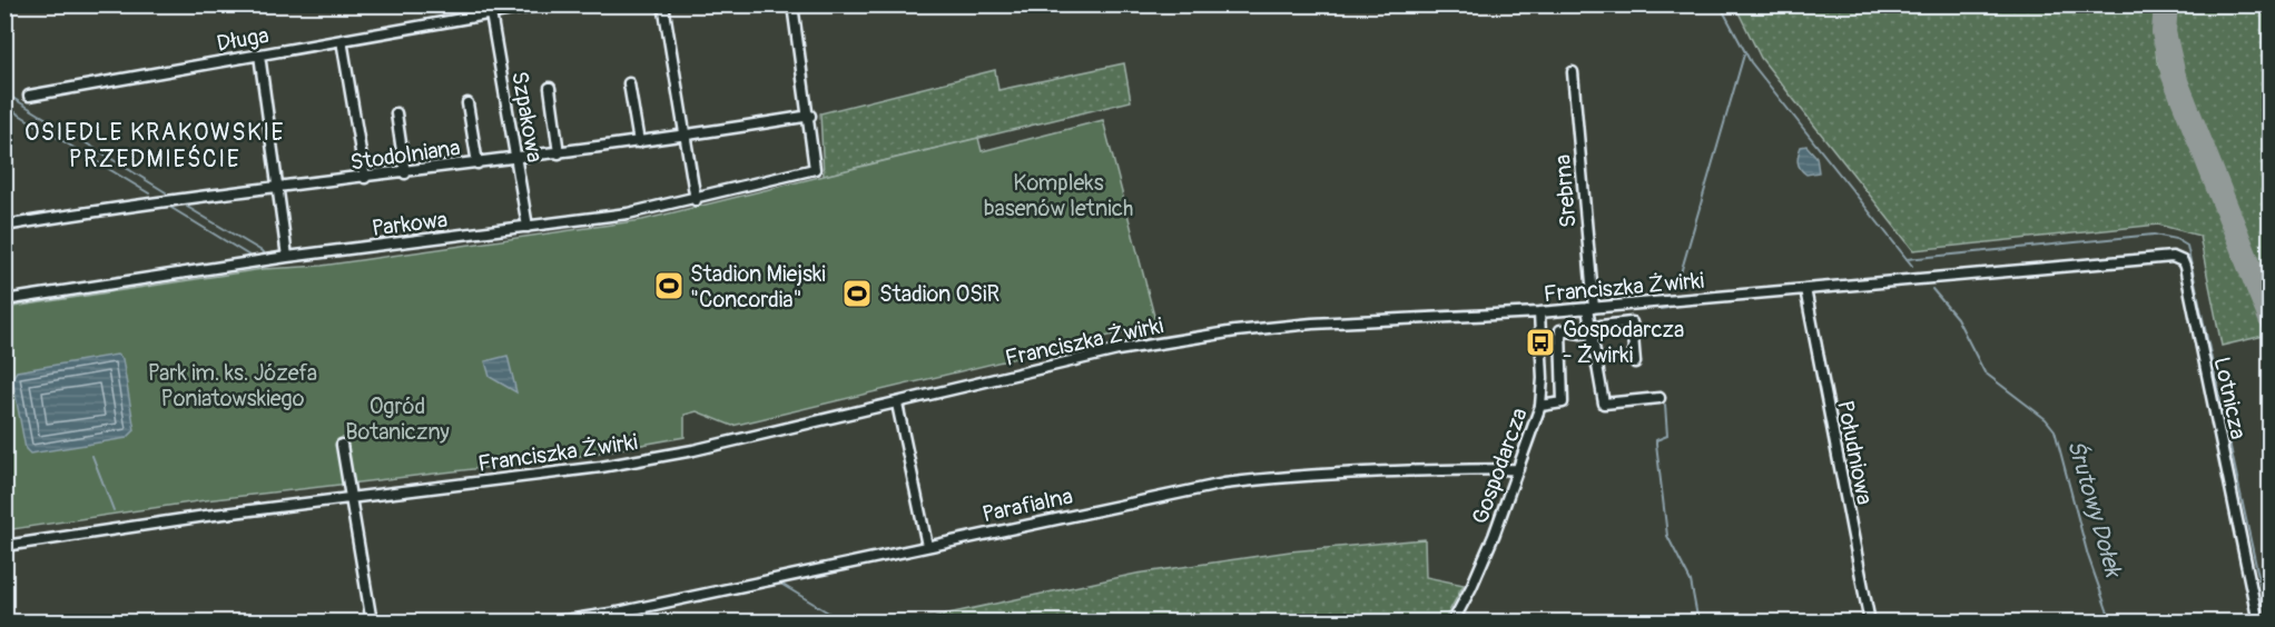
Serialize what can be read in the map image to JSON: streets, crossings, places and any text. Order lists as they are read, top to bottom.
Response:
{
  "streets": {
    "street": [
      "Długa",
      "Szpakowa",
      "Stodolniana",
      "Srebrna",
      "Parkowa",
      "Franciszka Żwirki",
      "Lotnicza",
      "Południowa",
      "Gospodarcza",
      "Parafialna"
    ]
  },
  "crossings": [
    ["Długa", "Szpakowa"],
    ["Szpakowa", "Stodolniana"],
    ["Szpakowa", "Parkowa"],
    ["Stodolniana", "Parkowa"],
    ["Srebrna", "Franciszka Żwirki"],
    ["Franciszka Żwirki", "Lotnicza"],
    ["Franciszka Żwirki", "Południowa"],
    ["Franciszka Żwirki", "Gospodarcza"],
    ["Gospodarcza", "Parafialna"]
  ],
  "districts": ["OSIEDLE KRAKOWSKIE PRZEDMIEŚCIE"],
  "water": ["Śrutowy Dołek"],
  "parks": ["Kompleks basenów letnich", "Park im. ks. Józefa Poniatowskiego", "Ogród Botaniczny"],
  "places": {
    "sports": ["Stadion Miejski \"Concordia\"", "Stadion OSiR"],
    "bus stop": ["Gospodarcza - Żwirki"]
  }
}
